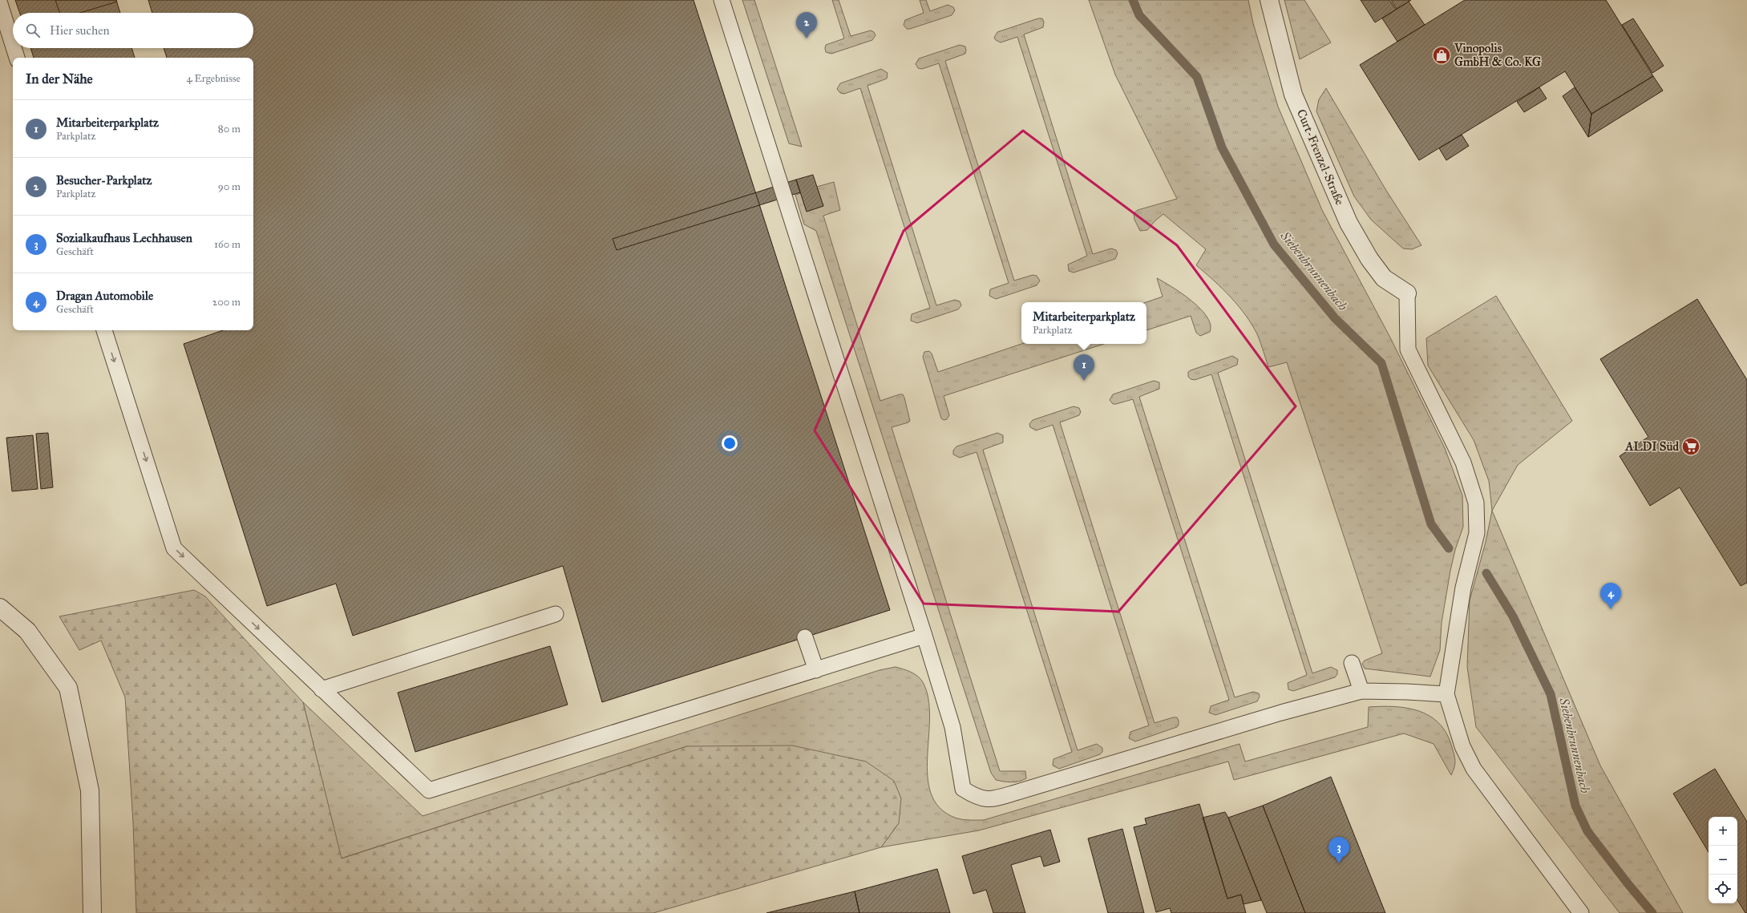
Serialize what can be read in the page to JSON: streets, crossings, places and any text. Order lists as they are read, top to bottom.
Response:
{
  "streets": {
    "street": ["Curt-Frenzel-Straße"]
  },
  "water": ["Siebenbrunnenbach"],
  "places": {
    "shop": ["Vinopolis GmbH & Co. KG"],
    "supermarket": ["ALDI Süd"]
  },
  "page": {
    "pins": [
      "2",
      "1",
      "4",
      "3"
    ],
    "search": "Hier suchen",
    "heading": ["In der Nähe", "4 Ergebnisse"],
    "list": [
      {
        "mark": "1",
        "name": "Mitarbeiterparkplatz",
        "note": "Parkplatz",
        "value": "80 m"
      },
      {
        "mark": "2",
        "name": "Besucher-Parkplatz",
        "note": "Parkplatz",
        "value": "90 m"
      },
      {
        "mark": "3",
        "name": "Sozialkaufhaus Lechhausen",
        "note": "Geschäft",
        "value": "160 m"
      },
      {
        "mark": "4",
        "name": "Dragan Automobile",
        "note": "Geschäft",
        "value": "200 m"
      }
    ],
    "popup": ["Mitarbeiterparkplatz", "Parkplatz"],
    "map_buttons": ["+", "−"]
  }
}
